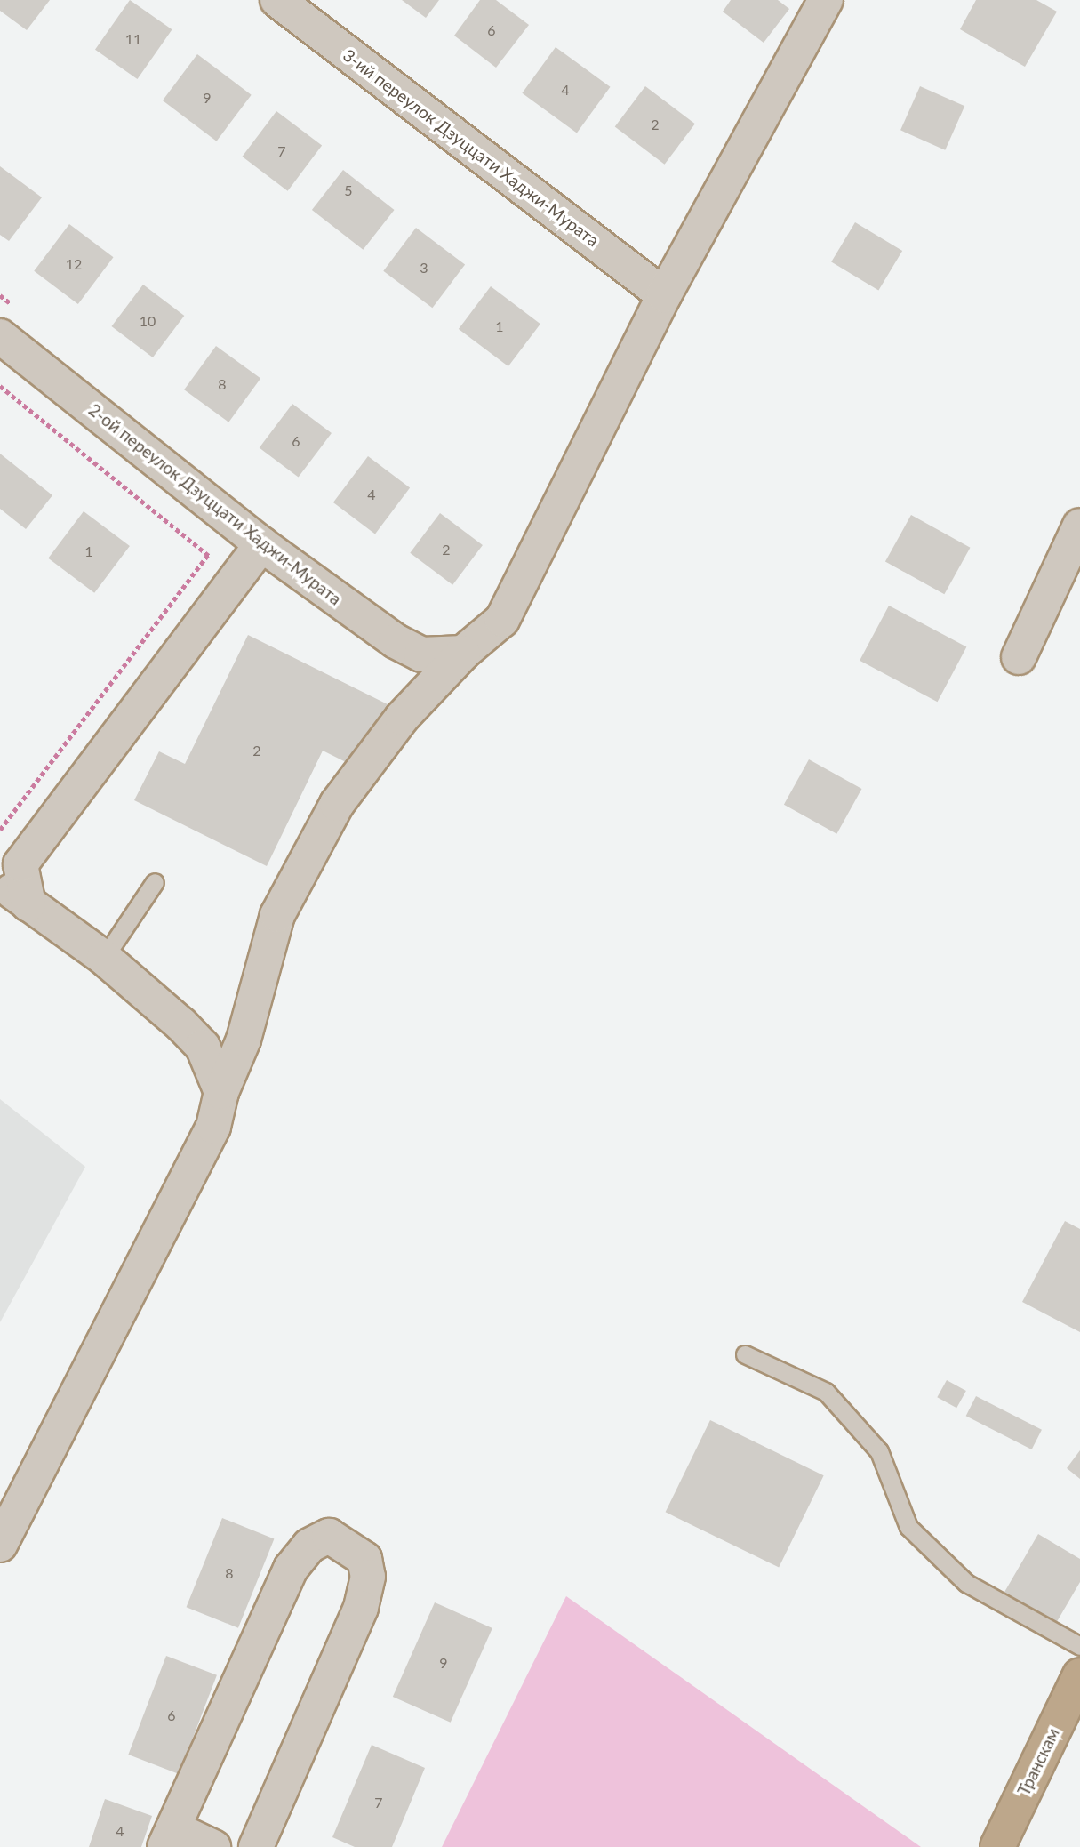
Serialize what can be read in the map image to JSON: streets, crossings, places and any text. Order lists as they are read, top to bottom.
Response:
{
  "streets": {
    "highway": ["Транскам"],
    "street": ["3-ий переулок Дзуццати Хаджи-Мурата", "2-ой переулок Дзуццати Хаджи-Мурата"]
  },
  "house_numbers": [
    "6",
    "11",
    "4",
    "9",
    "2",
    "7",
    "5",
    "12",
    "3",
    "10",
    "1",
    "8",
    "6",
    "4",
    "2",
    "1",
    "2",
    "8",
    "9",
    "6",
    "7",
    "4"
  ]
}
